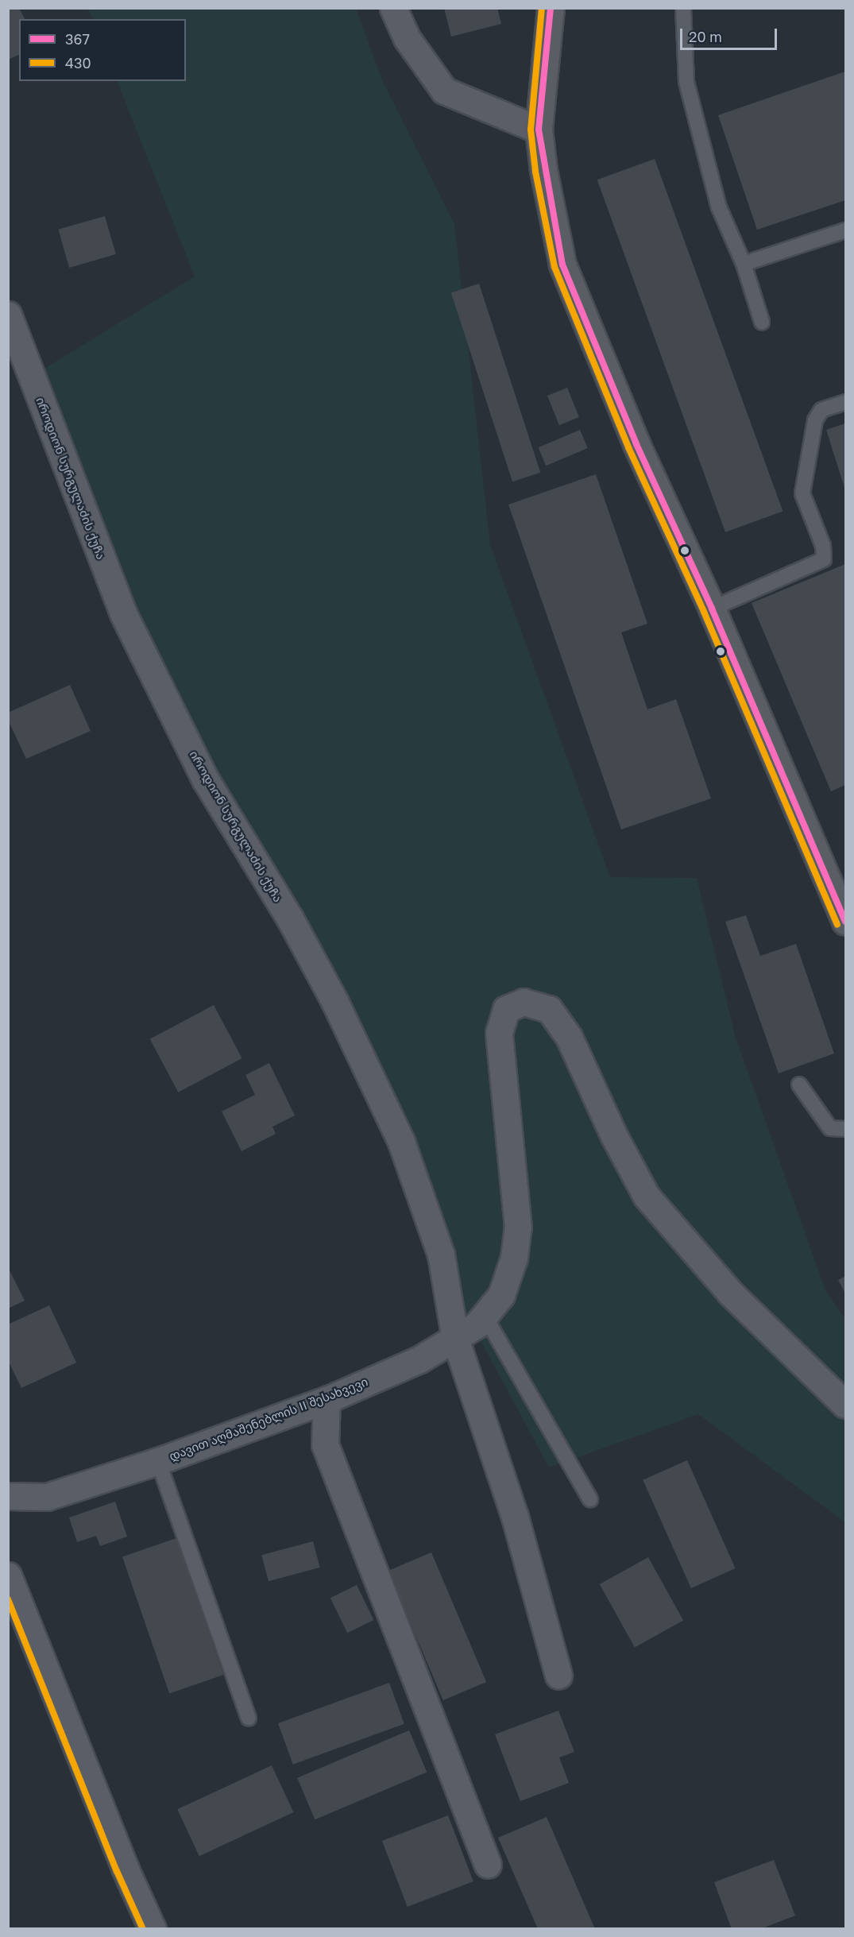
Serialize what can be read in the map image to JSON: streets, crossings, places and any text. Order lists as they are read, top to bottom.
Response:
{
  "streets": {
    "street": ["იროდიონ სურგულაძის ქუჩა", "დავით აღმაშენებლის II შესახვევი"]
  },
  "crossings": [
    ["იროდიონ სურგულაძის ქუჩა", "დავით აღმაშენებლის II შესახვევი"]
  ],
  "lines": ["transit line 367", "transit line 430"],
  "legend": ["367", "430"],
  "scale_bar": "20 m"
}
